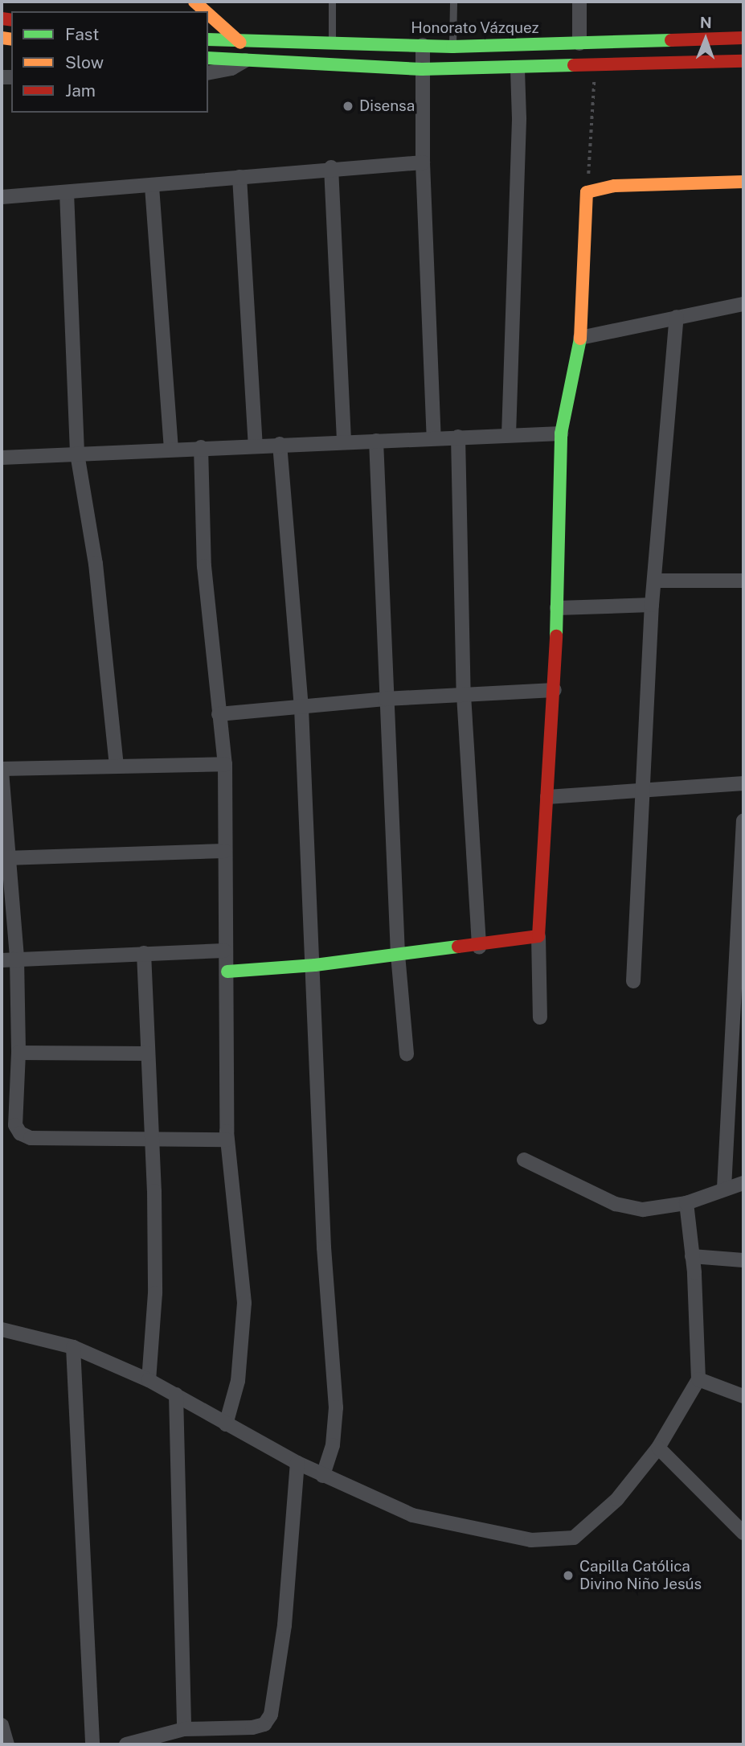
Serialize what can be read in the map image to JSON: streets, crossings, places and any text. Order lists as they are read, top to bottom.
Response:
{
  "streets": {
    "street": ["Honorato Vázquez"]
  },
  "places": ["Disensa", "Capilla Católica Divino Niño Jesús"],
  "legend": ["Fast", "Slow", "Jam"],
  "north": "top"
}
